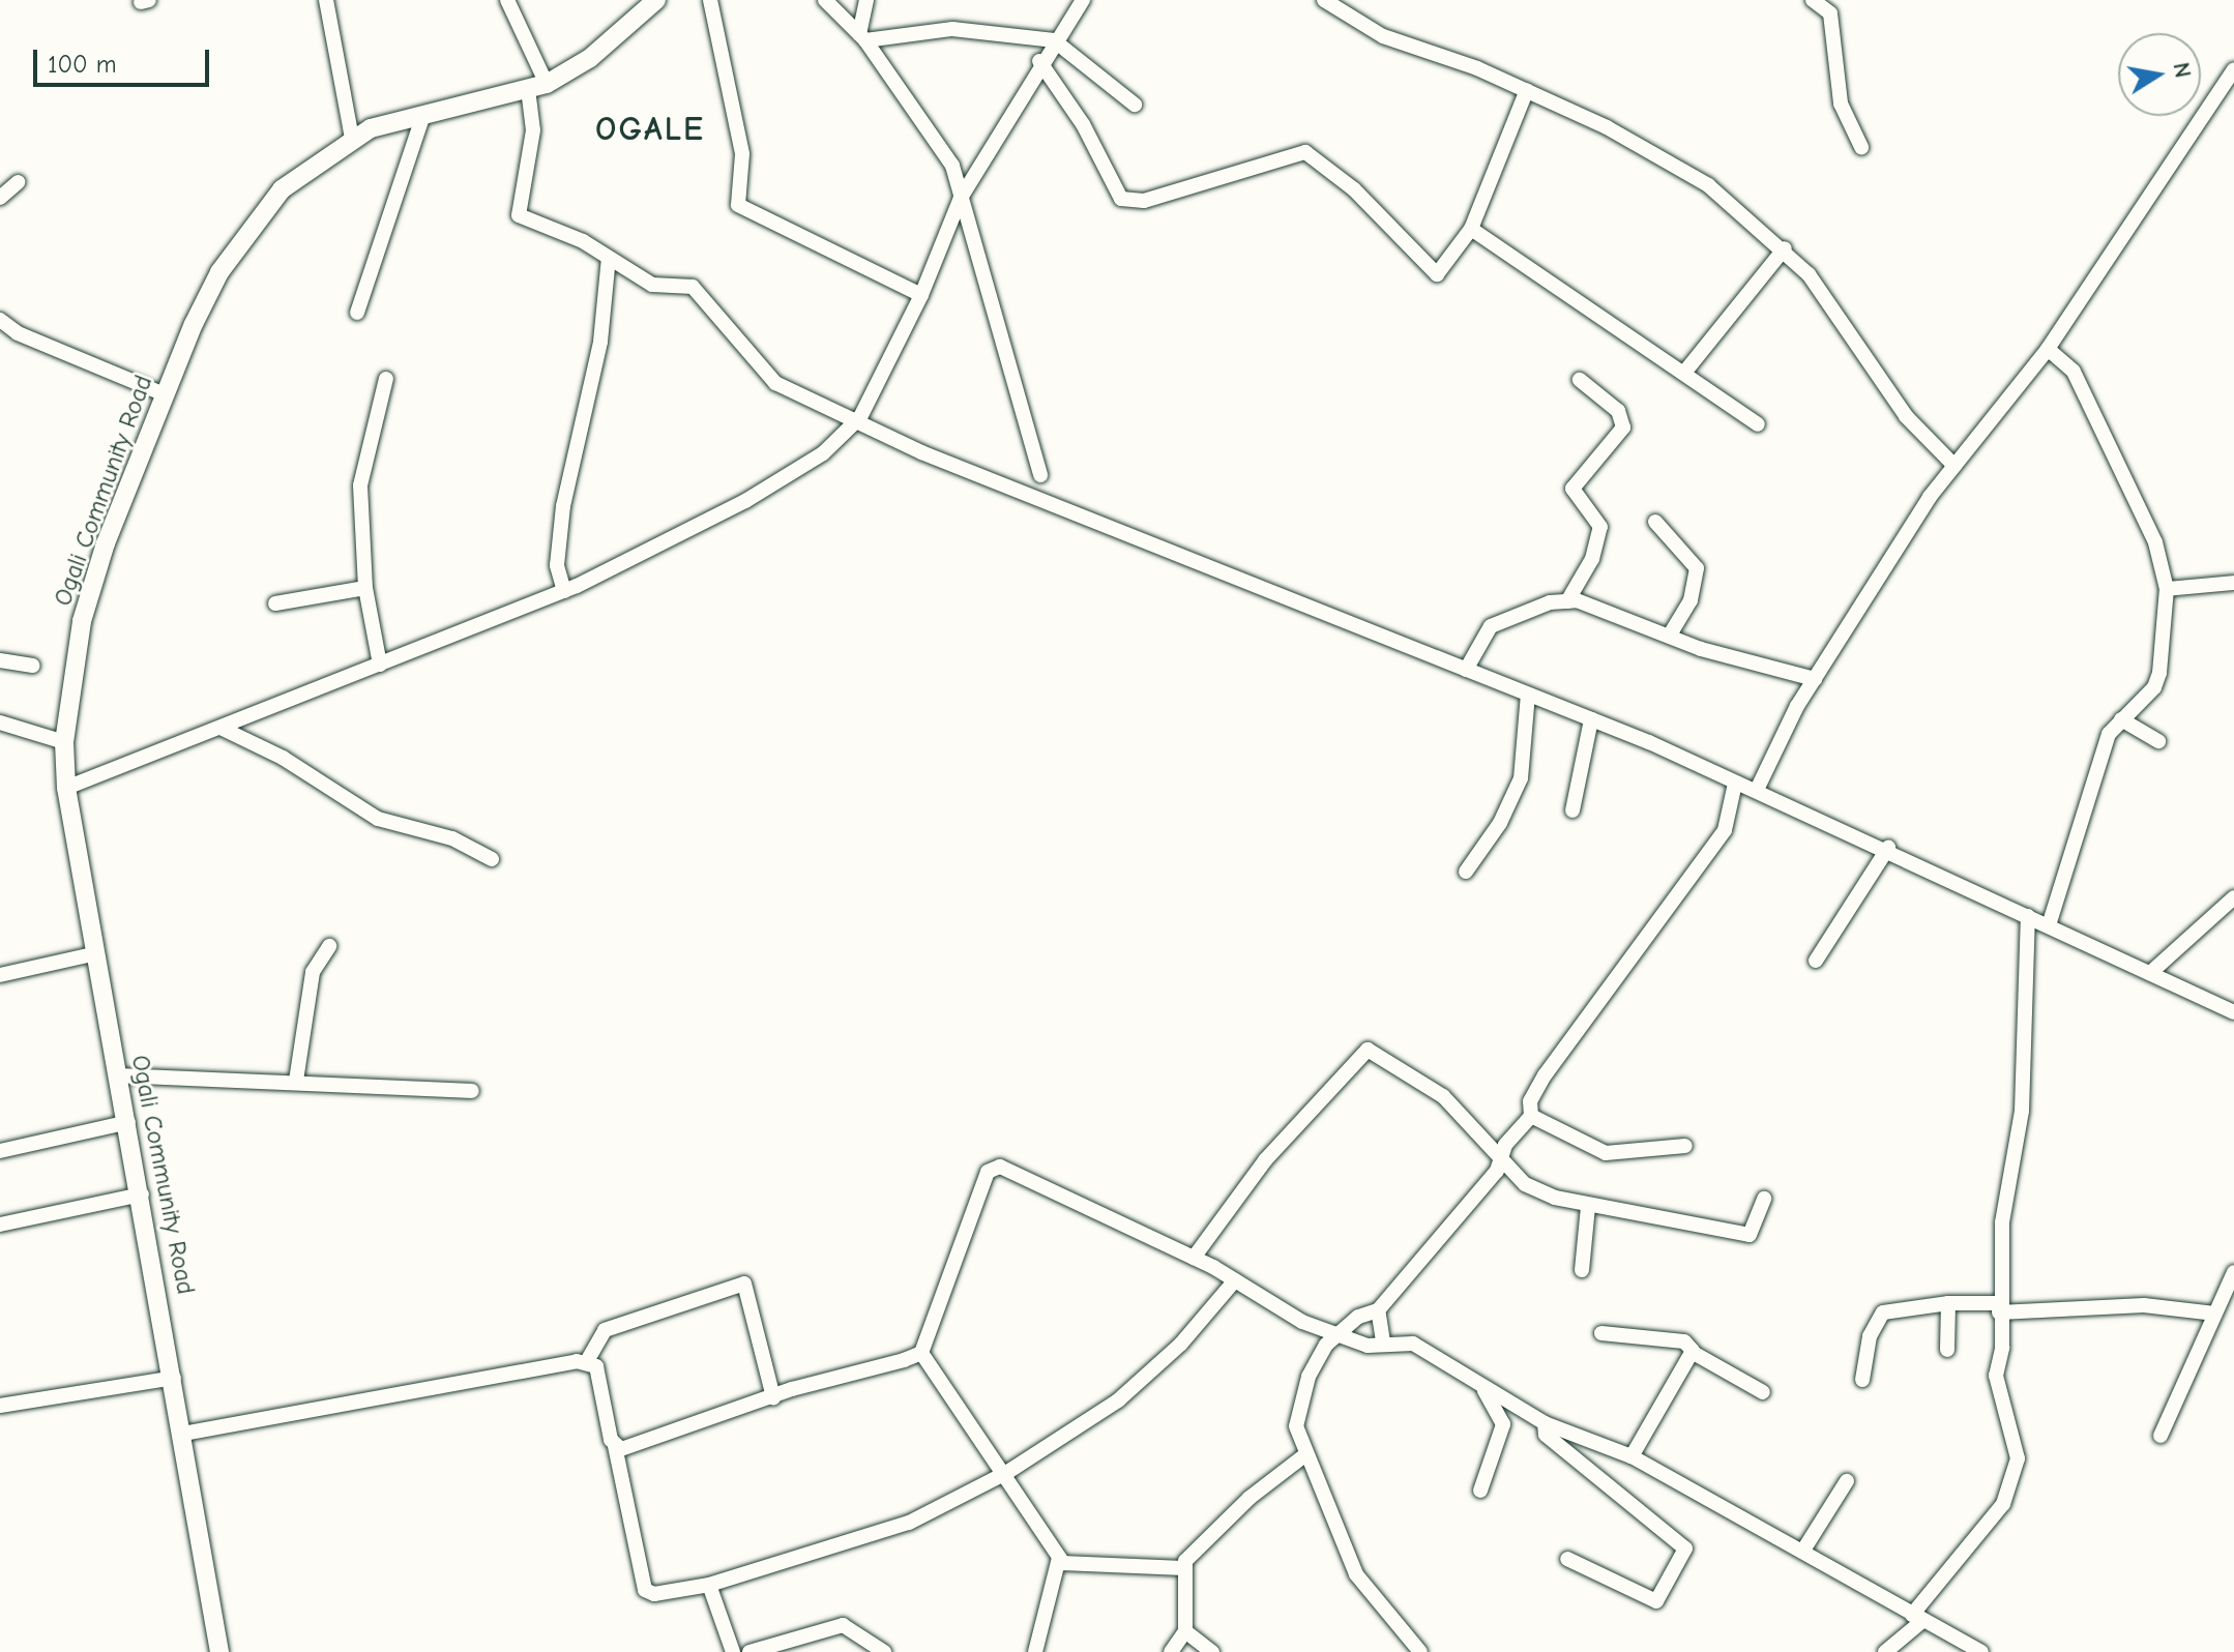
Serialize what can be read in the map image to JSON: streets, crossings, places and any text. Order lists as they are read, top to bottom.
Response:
{
  "streets": {
    "street": ["Ogali Community Road"]
  },
  "districts": ["OGALE"],
  "scale_bar": "100 m",
  "north": "right"
}
